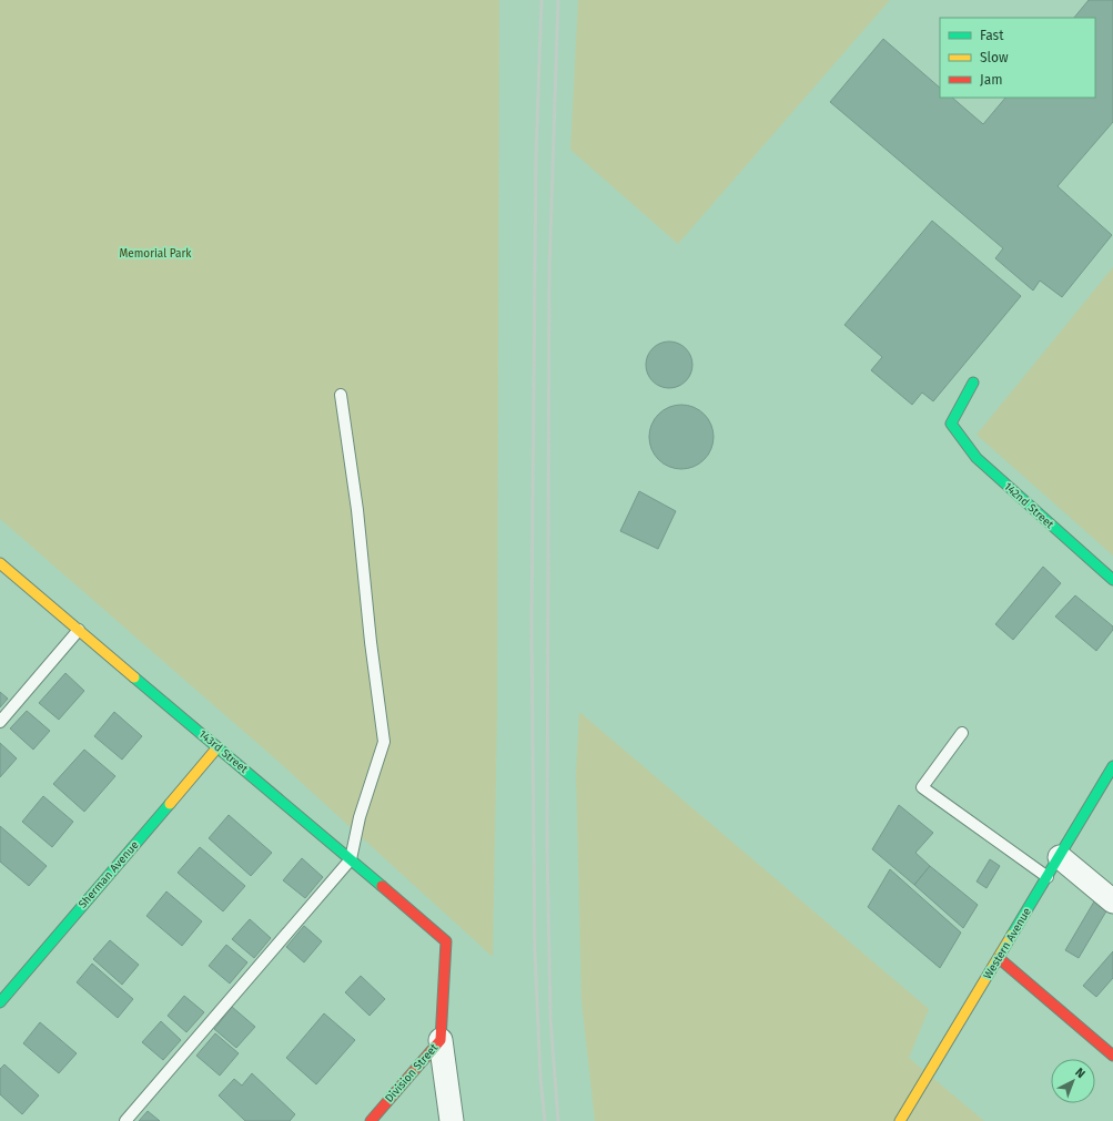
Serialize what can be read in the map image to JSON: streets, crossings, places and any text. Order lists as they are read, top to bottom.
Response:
{
  "streets": {
    "street": [
      "142nd Street",
      "143rd Street",
      "Sherman Avenue",
      "Western Avenue",
      "Division Street"
    ]
  },
  "crossings": [
    ["143rd Street", "Sherman Avenue"],
    ["143rd Street", "Division Street"]
  ],
  "parks": ["Memorial Park"],
  "legend": ["Fast", "Slow", "Jam"],
  "north": "top right"
}
